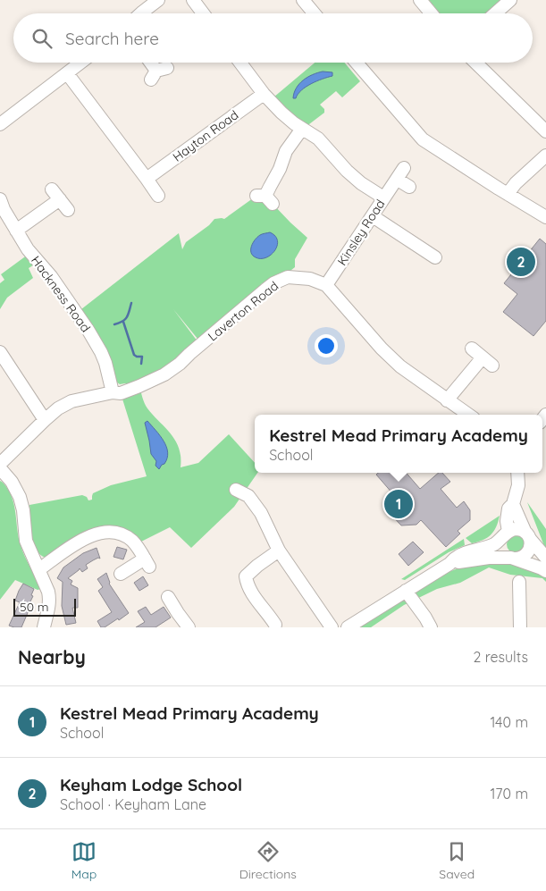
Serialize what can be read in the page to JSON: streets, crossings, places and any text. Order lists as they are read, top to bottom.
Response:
{
  "streets": {
    "street": [
      "Hayton Road",
      "Kinsley Road",
      "Hackness Road",
      "Laverton Road"
    ]
  },
  "crossings": [
    ["Kinsley Road", "Laverton Road"],
    ["Hackness Road", "Laverton Road"]
  ],
  "scale_bar": "50 m",
  "page": {
    "search": "Search here",
    "pins": ["2", "1"],
    "popup": ["Kestrel Mead Primary Academy", "School"],
    "scale": "50 m",
    "heading": ["Nearby", "2 results"],
    "list": [
      {
        "mark": "1",
        "name": "Kestrel Mead Primary Academy",
        "note": "School",
        "value": "140 m"
      },
      {
        "mark": "2",
        "name": "Keyham Lodge School",
        "note": "School · Keyham Lane",
        "value": "170 m"
      }
    ],
    "nav": ["Map", "Directions", "Saved"]
  }
}
